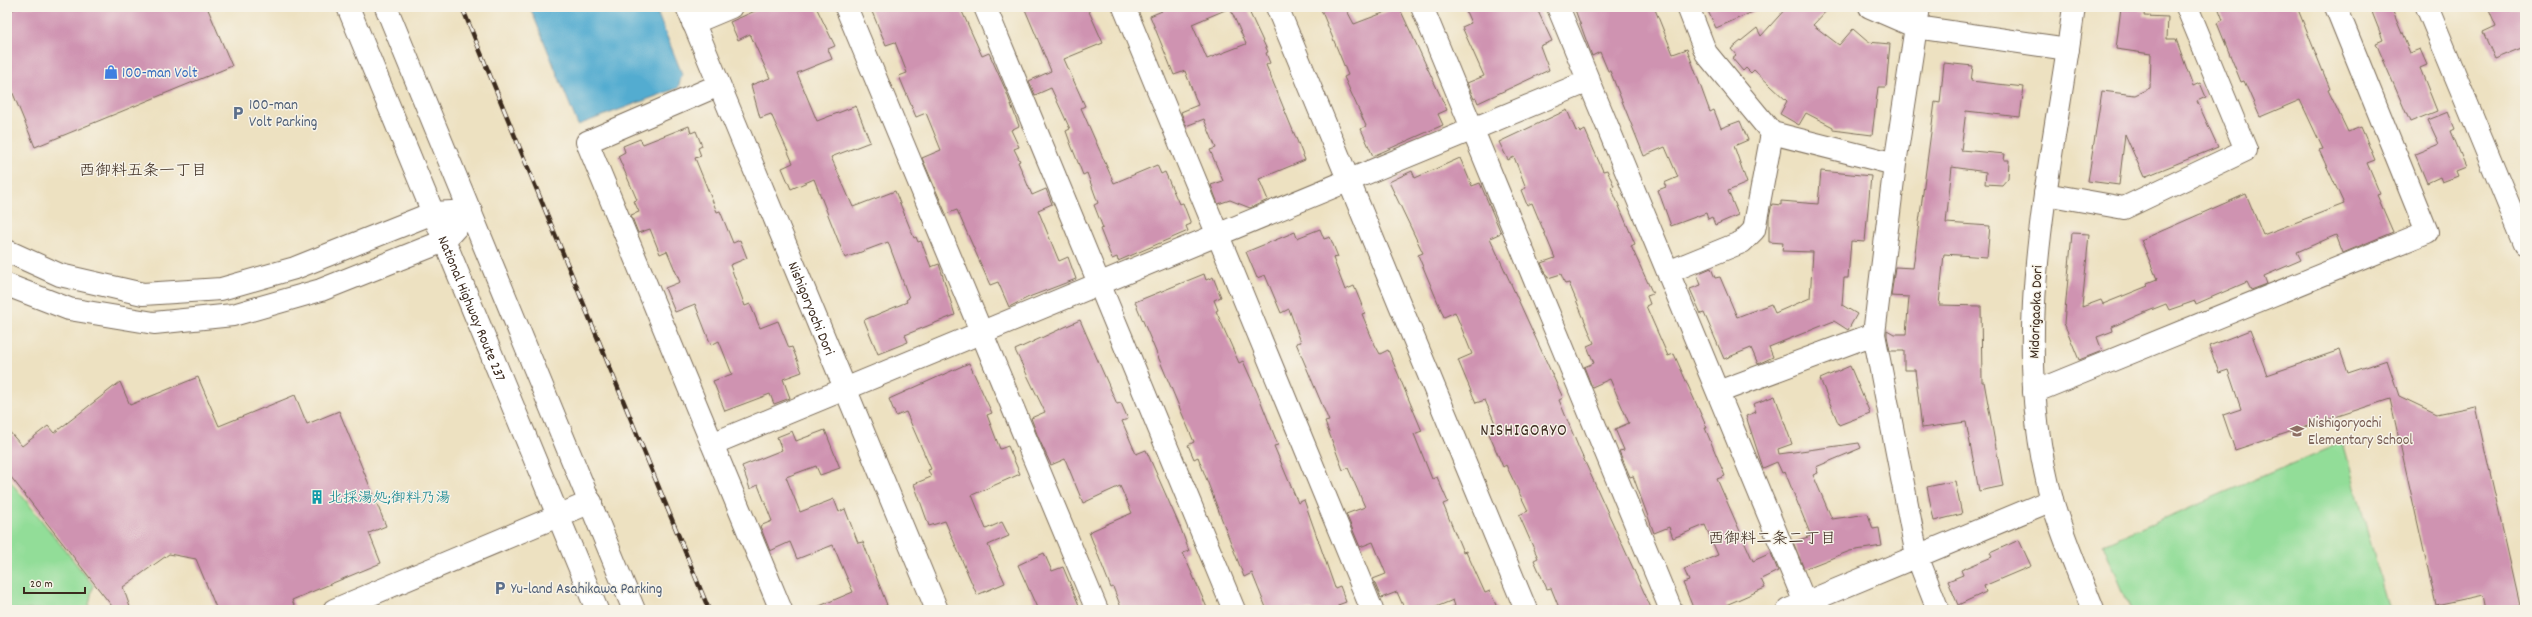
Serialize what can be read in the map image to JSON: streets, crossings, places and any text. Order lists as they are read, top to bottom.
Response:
{
  "streets": {
    "main road": ["National Highway Route 237", "Nishigoryochi Dori", "Midorigaoka Dori"]
  },
  "districts": ["西御料五条一丁目", "NISHIGORYO", "西御料二条二丁目"],
  "places": {
    "shop": ["100-man Volt"],
    "parking": ["100-man Volt Parking", "Yu-land Asahikawa Parking"],
    "school or university": ["Nishigoryochi Elementary School"],
    "building": ["北採湯処;御料乃湯"]
  },
  "scale_bar": "20 m"
}
